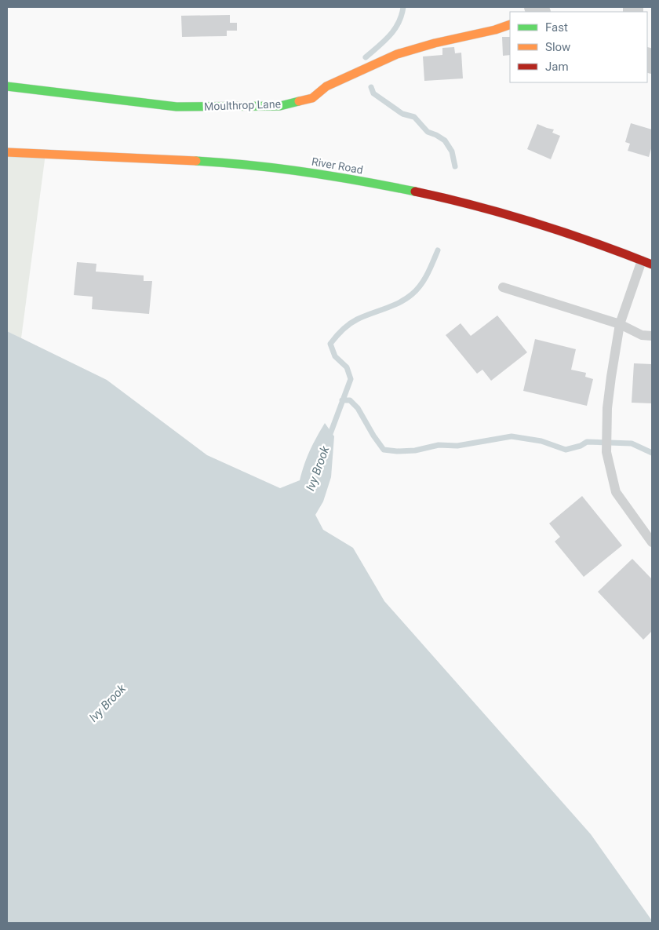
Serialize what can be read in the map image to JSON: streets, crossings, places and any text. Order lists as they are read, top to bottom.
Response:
{
  "streets": {
    "main road": ["Moulthrop Lane", "River Road"]
  },
  "water": ["Ivy Brook"],
  "legend": ["Fast", "Slow", "Jam"]
}
